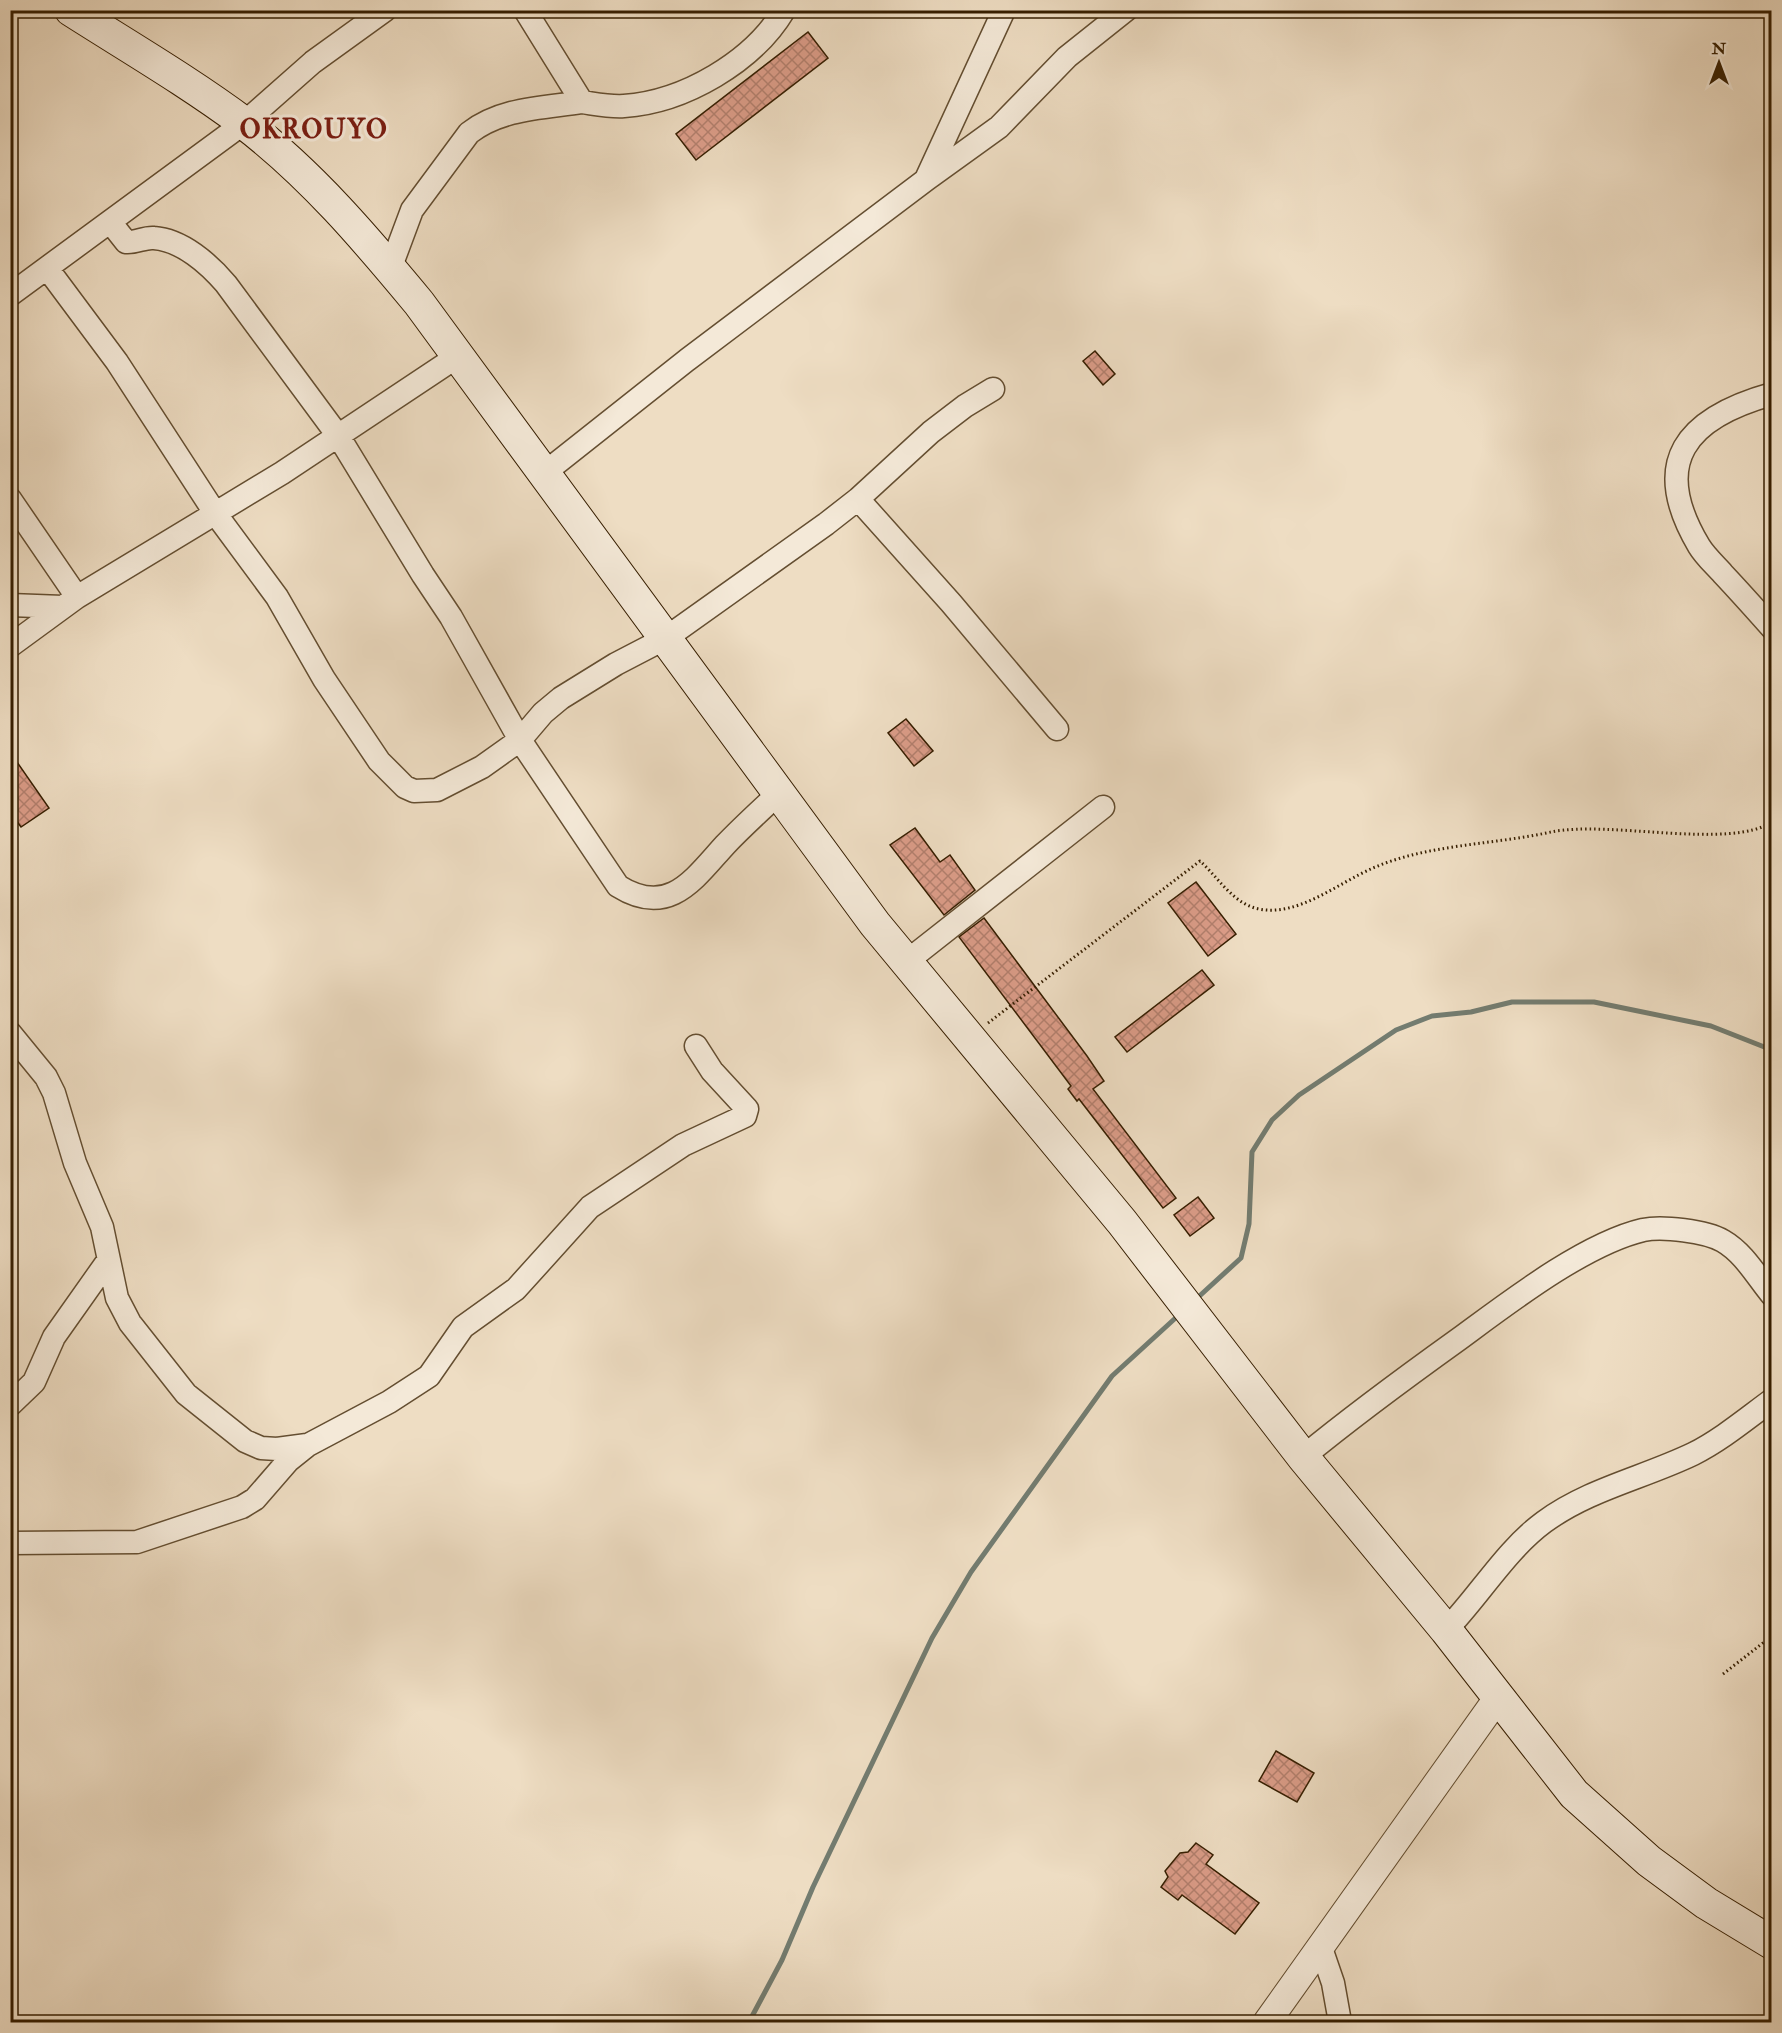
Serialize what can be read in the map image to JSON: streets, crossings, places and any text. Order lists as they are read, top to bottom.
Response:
{
  "districts": ["OKROUYO"],
  "north": "top"
}
